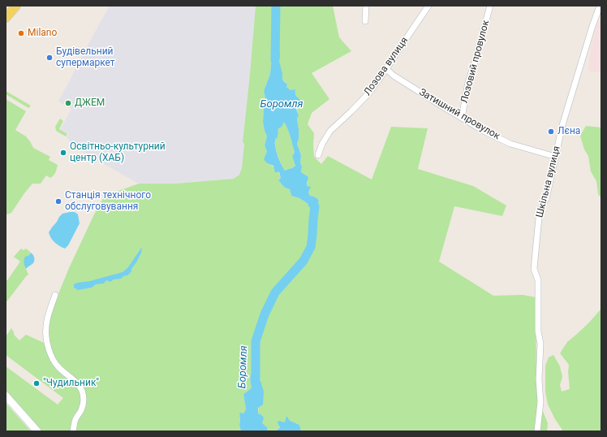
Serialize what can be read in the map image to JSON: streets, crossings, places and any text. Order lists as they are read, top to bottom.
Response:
{
  "streets": {
    "street": [
      "Лозовий провулок",
      "Лозова вулиця",
      "Затишний провулок",
      "Шкільна вулиця"
    ]
  },
  "crossings": [
    ["Лозовий провулок", "Затишний провулок"],
    ["Лозова вулиця", "Затишний провулок"],
    ["Затишний провулок", "Шкільна вулиця"]
  ],
  "water": ["Боромля"],
  "places": [
    "Milano",
    "Будівельний супермаркет",
    "ДЖЕМ",
    "Лєна",
    "Освітньо-культурний центр (ХАБ)",
    "Cтанція технічного обслуговування",
    "\"Чудильник\""
  ]
}
